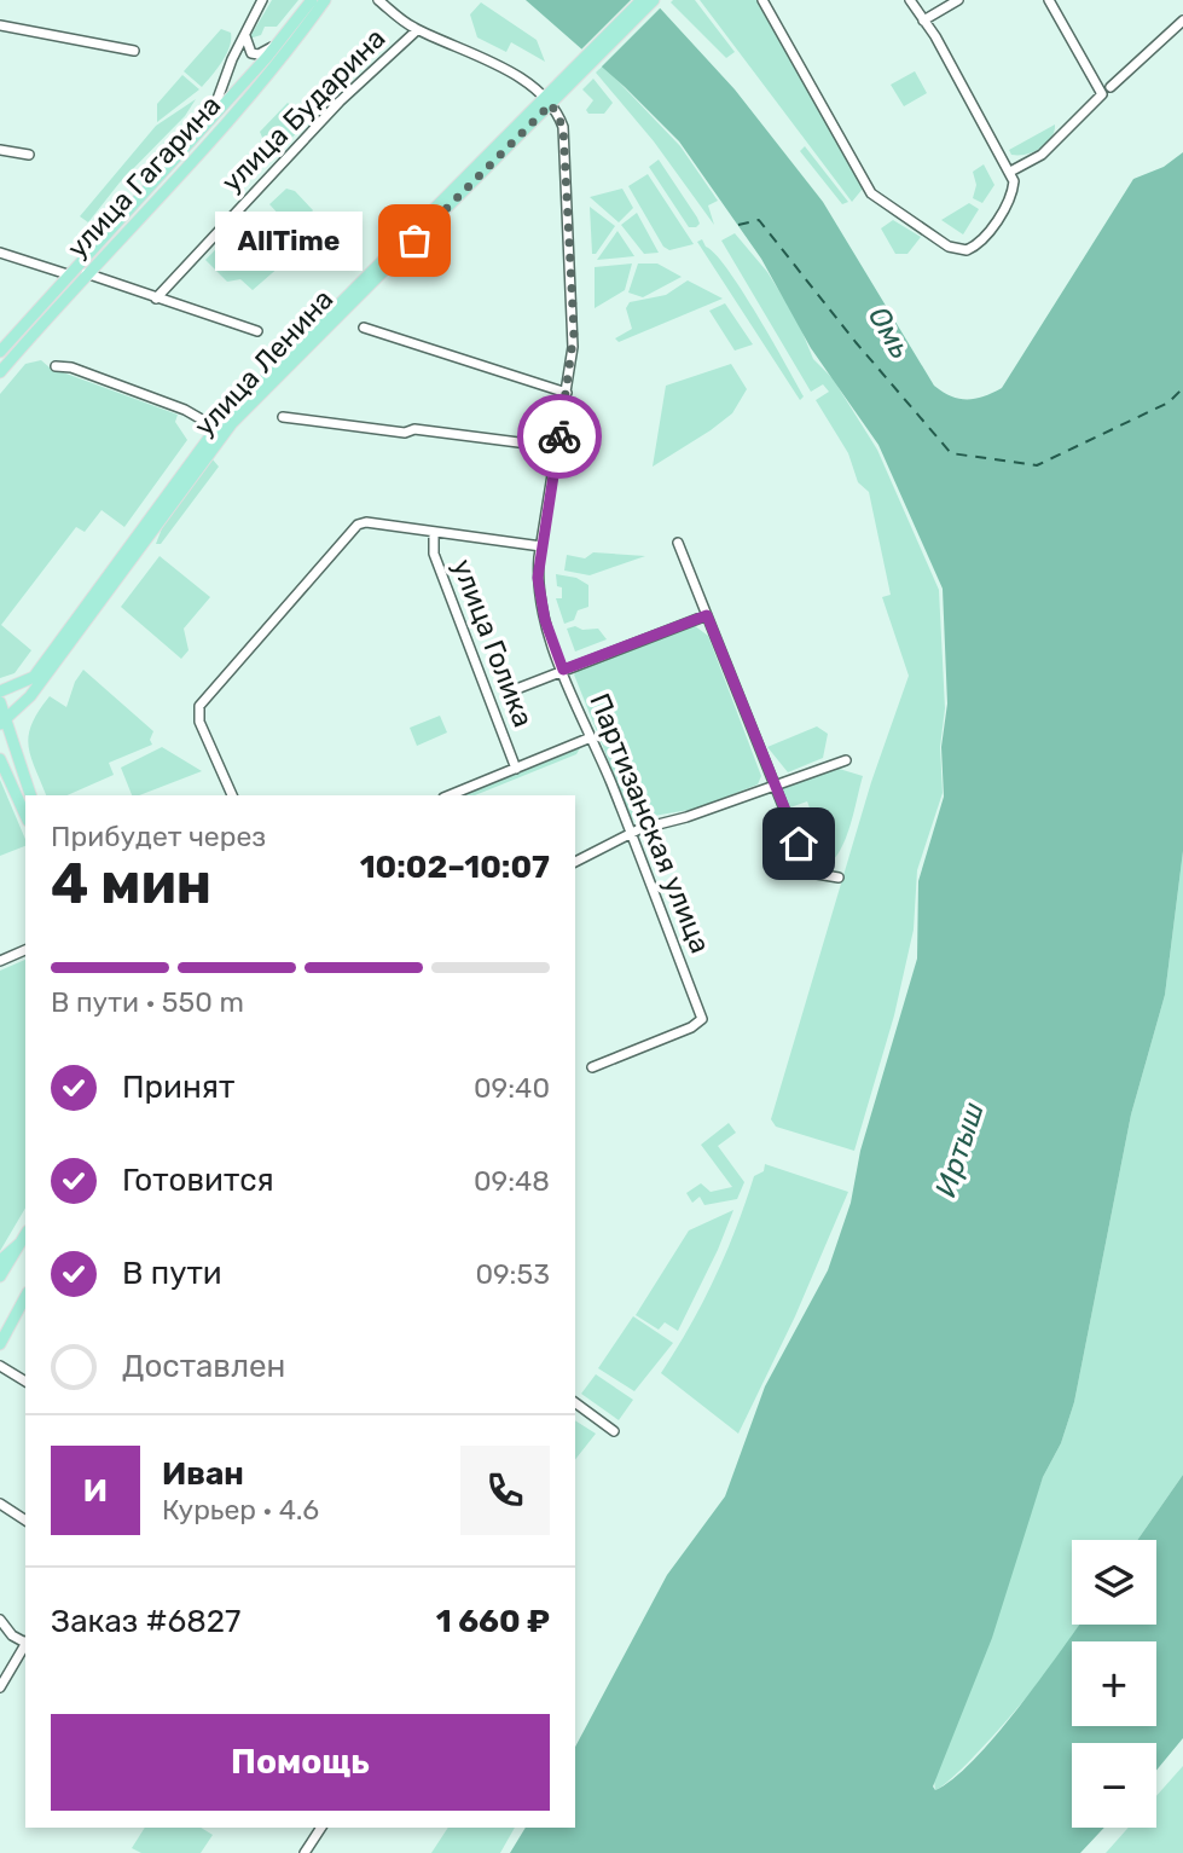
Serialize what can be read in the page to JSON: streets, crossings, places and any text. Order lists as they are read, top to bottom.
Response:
{
  "streets": {
    "main road": ["улица Гагарина", "улица Ленина"],
    "street": ["улица Бударина", "улица Голика", "Партизанская улица"]
  },
  "crossings": [
    ["улица Ленина", "Партизанская улица"]
  ],
  "water": ["Омь", "Иртыш"],
  "places": ["AllTime"],
  "page": {
    "bubble": "AllTime",
    "heading": ["4 мин", "Прибудет через", "10:02–10:07"],
    "panel": [
      "Иван",
      "Курьер · 4.6",
      "Заказ #6827",
      "1 660 ₽"
    ],
    "bar": "В пути · 550 m",
    "list": [
      ["Принят", "09:40"],
      ["Готовится", "09:48"],
      ["В пути", "09:53"],
      "Доставлен"
    ],
    "round": "И",
    "map_buttons": ["+", "−"],
    "buttons": "Помощь"
  }
}
